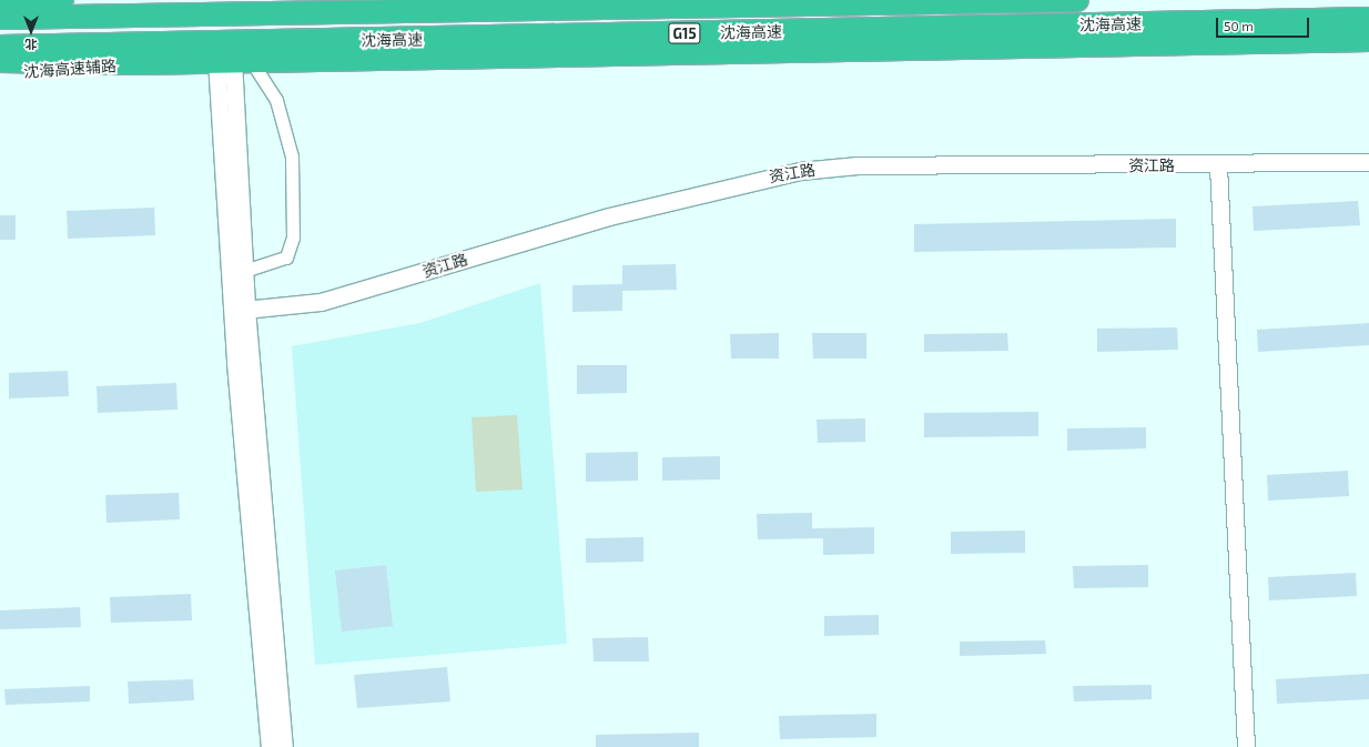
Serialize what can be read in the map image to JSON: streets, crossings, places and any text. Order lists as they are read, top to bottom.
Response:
{
  "streets": {
    "highway": ["沈海高速", "G15", "沈海高速辅路"],
    "street": ["资江路"]
  },
  "scale_bar": "50 m",
  "north": "bottom"
}
